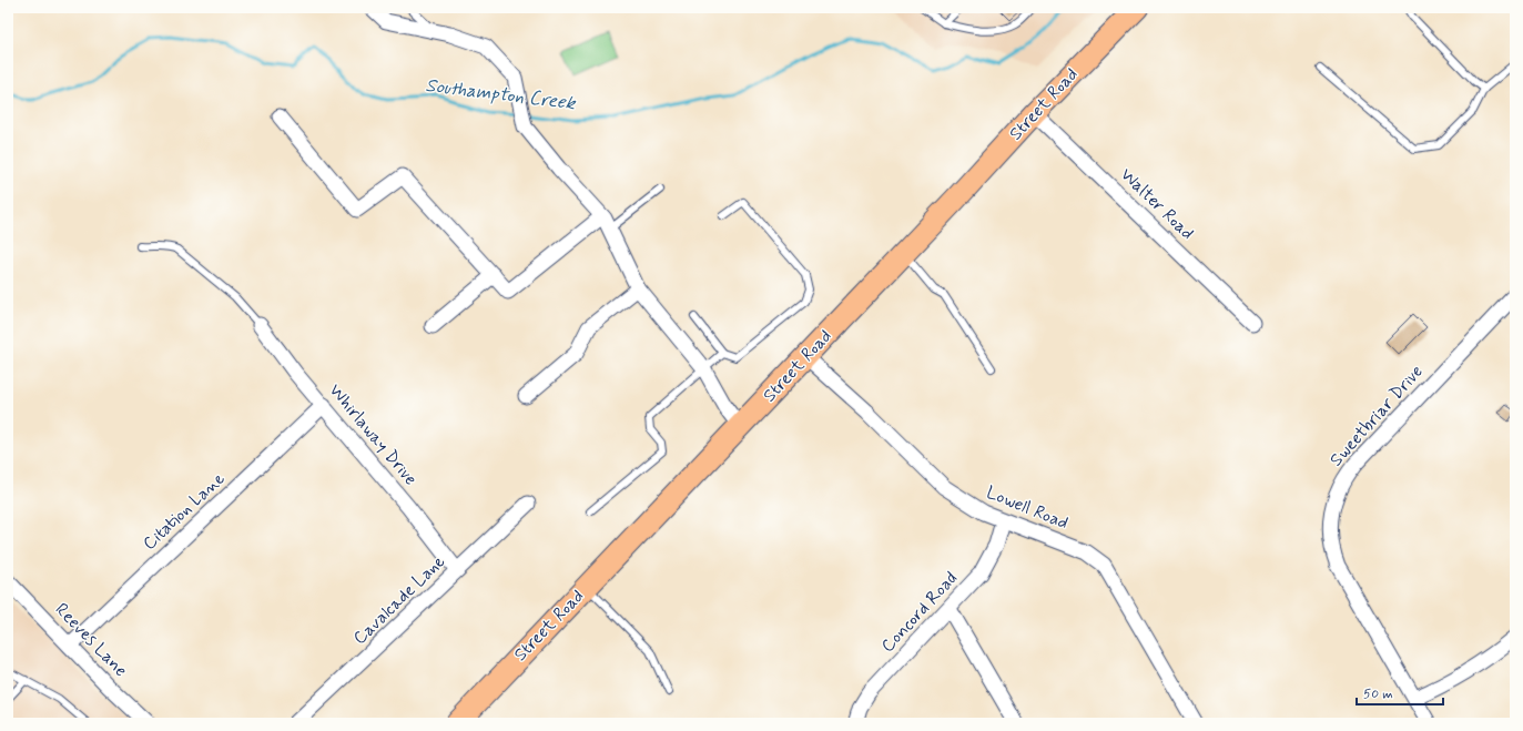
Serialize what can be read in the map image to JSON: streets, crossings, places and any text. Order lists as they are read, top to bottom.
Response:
{
  "streets": {
    "main road": ["Street Road"],
    "street": [
      "Walter Road",
      "Sweetbriar Drive",
      "Whirlaway Drive",
      "Lowell Road",
      "Citation Lane",
      "Cavalcade Lane",
      "Concord Road",
      "Reeves Lane"
    ]
  },
  "crossings": [
    ["Street Road", "Walter Road"],
    ["Street Road", "Lowell Road"],
    ["Whirlaway Drive", "Citation Lane"],
    ["Whirlaway Drive", "Cavalcade Lane"],
    ["Lowell Road", "Concord Road"],
    ["Citation Lane", "Reeves Lane"]
  ],
  "water": ["Southampton Creek"],
  "scale_bar": "50 m"
}
